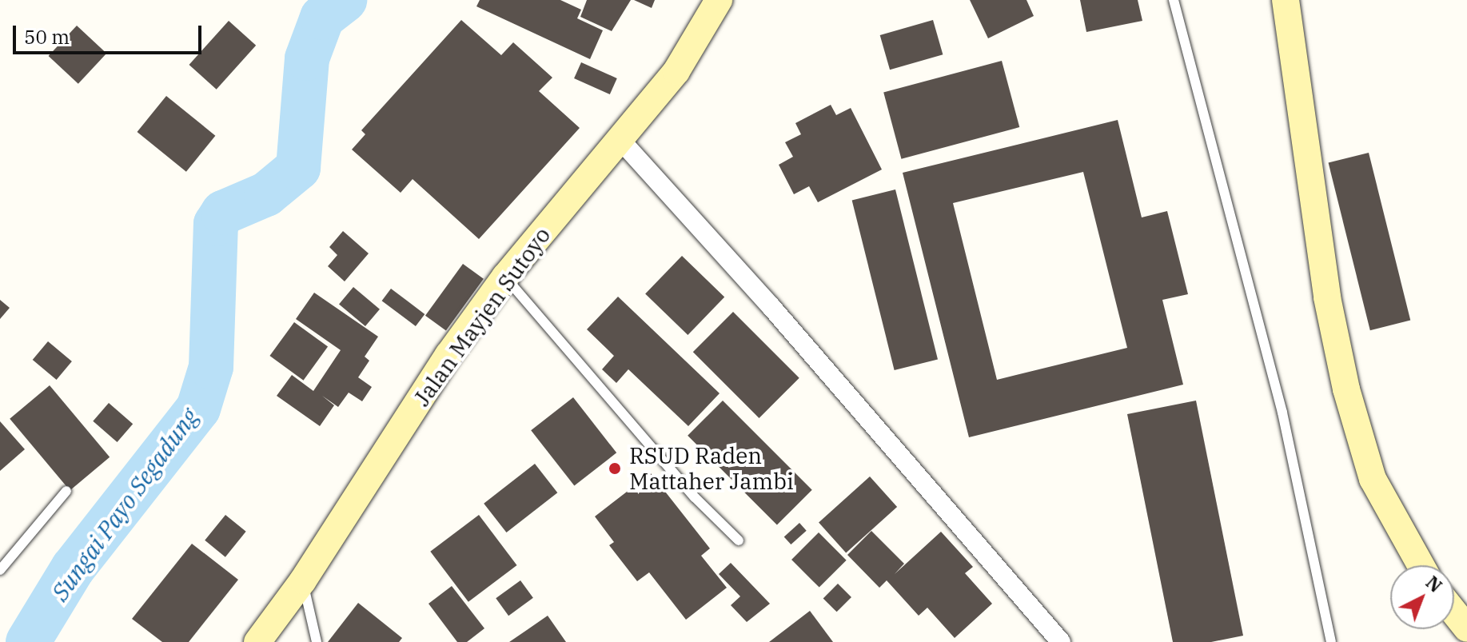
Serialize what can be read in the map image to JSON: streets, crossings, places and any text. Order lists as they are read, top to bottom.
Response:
{
  "streets": {
    "street": ["Jalan Mayjen Sutoyo"]
  },
  "water": ["Sungai Payo Segadung"],
  "places": ["RSUD Raden Mattaher Jambi"],
  "scale_bar": "50 m",
  "north": "top right"
}
